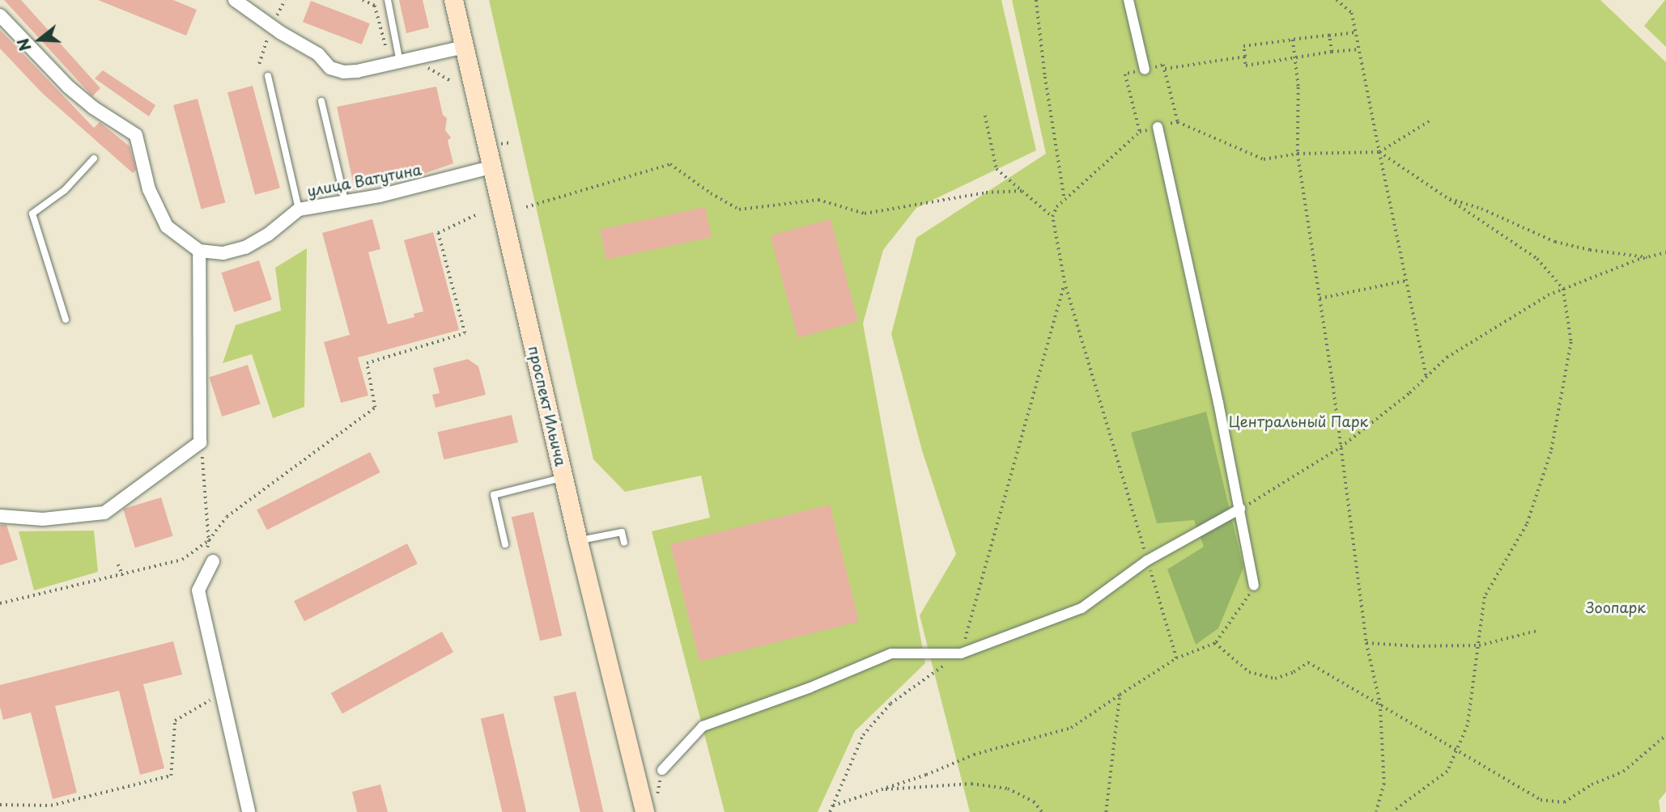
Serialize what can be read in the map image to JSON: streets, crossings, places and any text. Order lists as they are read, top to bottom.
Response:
{
  "streets": {
    "main road": ["проспект Ильича"],
    "street": ["улица Ватутина"]
  },
  "crossings": [
    ["улица Ватутина", "проспект Ильича"]
  ],
  "parks": ["Центральный Парк", "Зоопарк"],
  "north": "left"
}
